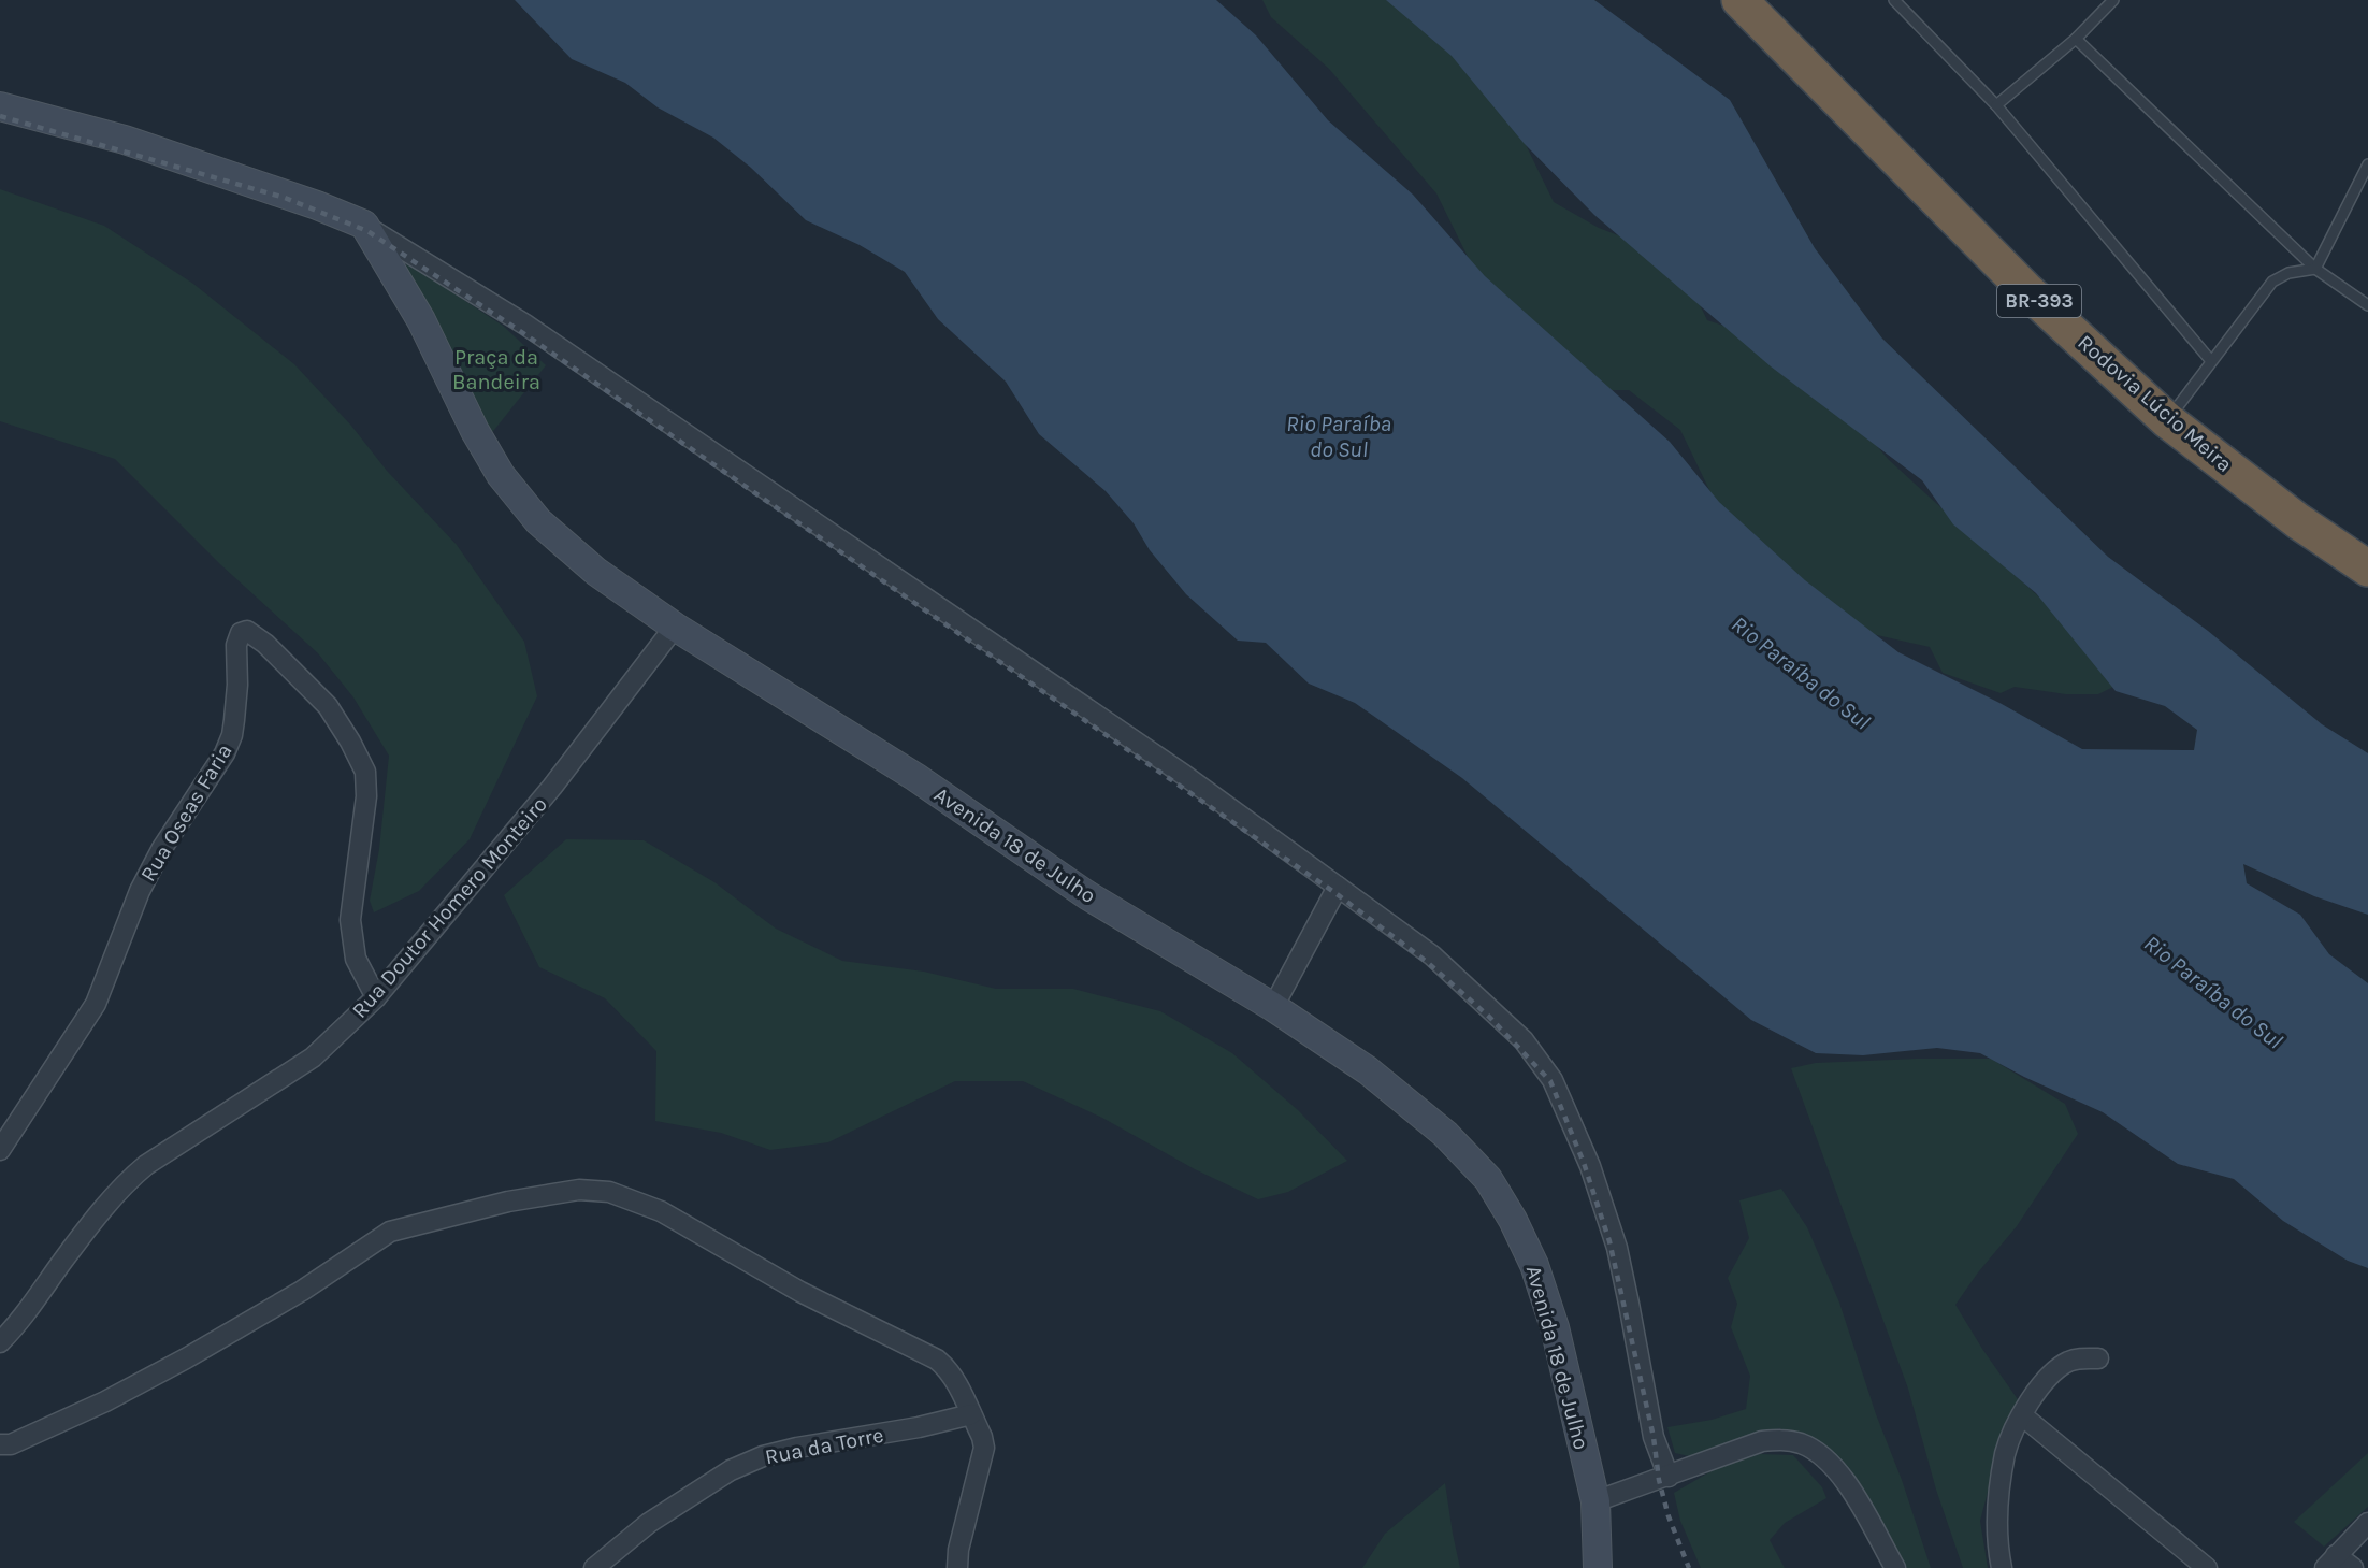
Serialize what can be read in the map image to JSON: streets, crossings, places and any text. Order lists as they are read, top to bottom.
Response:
{
  "streets": {
    "highway": ["BR-393", "Rodovia Lúcio Meira"],
    "main road": ["Avenida 18 de Julho"],
    "street": ["Rua Oseas Faria", "Rua Doutor Homero Monteiro", "Rua da Torre"]
  },
  "crossings": [
    ["Rua Oseas Faria", "Rua Doutor Homero Monteiro"],
    ["Avenida 18 de Julho", "Rua Doutor Homero Monteiro"]
  ],
  "water": ["Rio Paraíba do Sul"],
  "parks": ["Praça da Bandeira"]
}
